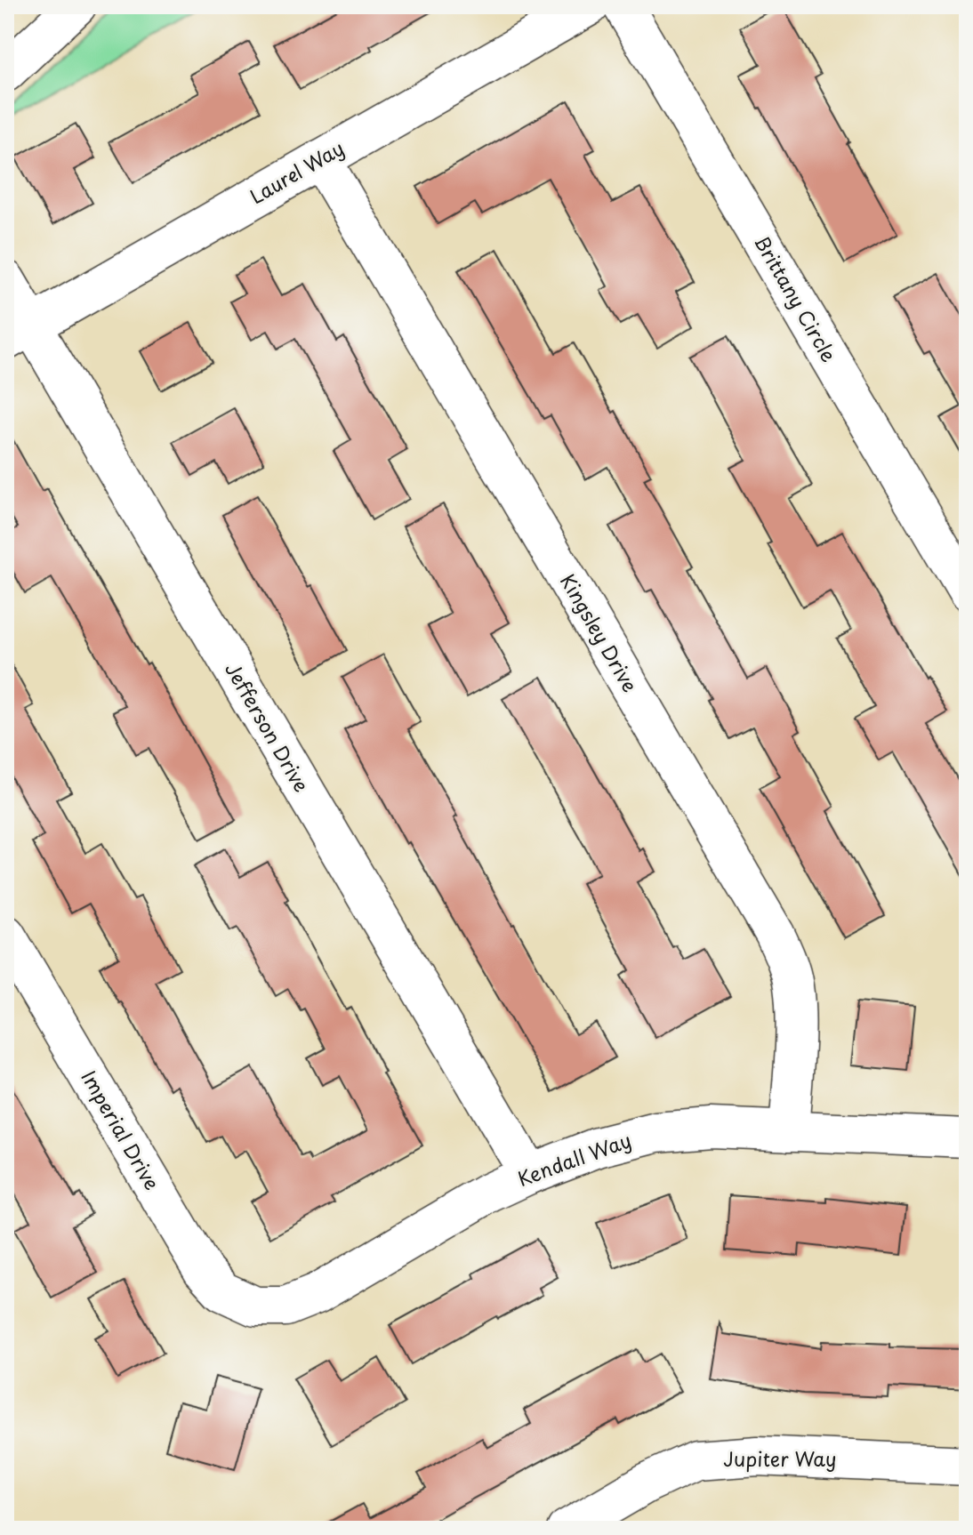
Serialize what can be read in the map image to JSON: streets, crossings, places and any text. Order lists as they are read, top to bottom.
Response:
{
  "streets": {
    "street": [
      "Laurel Way",
      "Brittany Circle",
      "Kingsley Drive",
      "Jefferson Drive",
      "Imperial Drive",
      "Kendall Way",
      "Jupiter Way"
    ]
  },
  "crossings": [
    ["Laurel Way", "Kingsley Drive"],
    ["Laurel Way", "Jefferson Drive"],
    ["Kingsley Drive", "Kendall Way"],
    ["Jefferson Drive", "Kendall Way"],
    ["Imperial Drive", "Kendall Way"]
  ]
}
